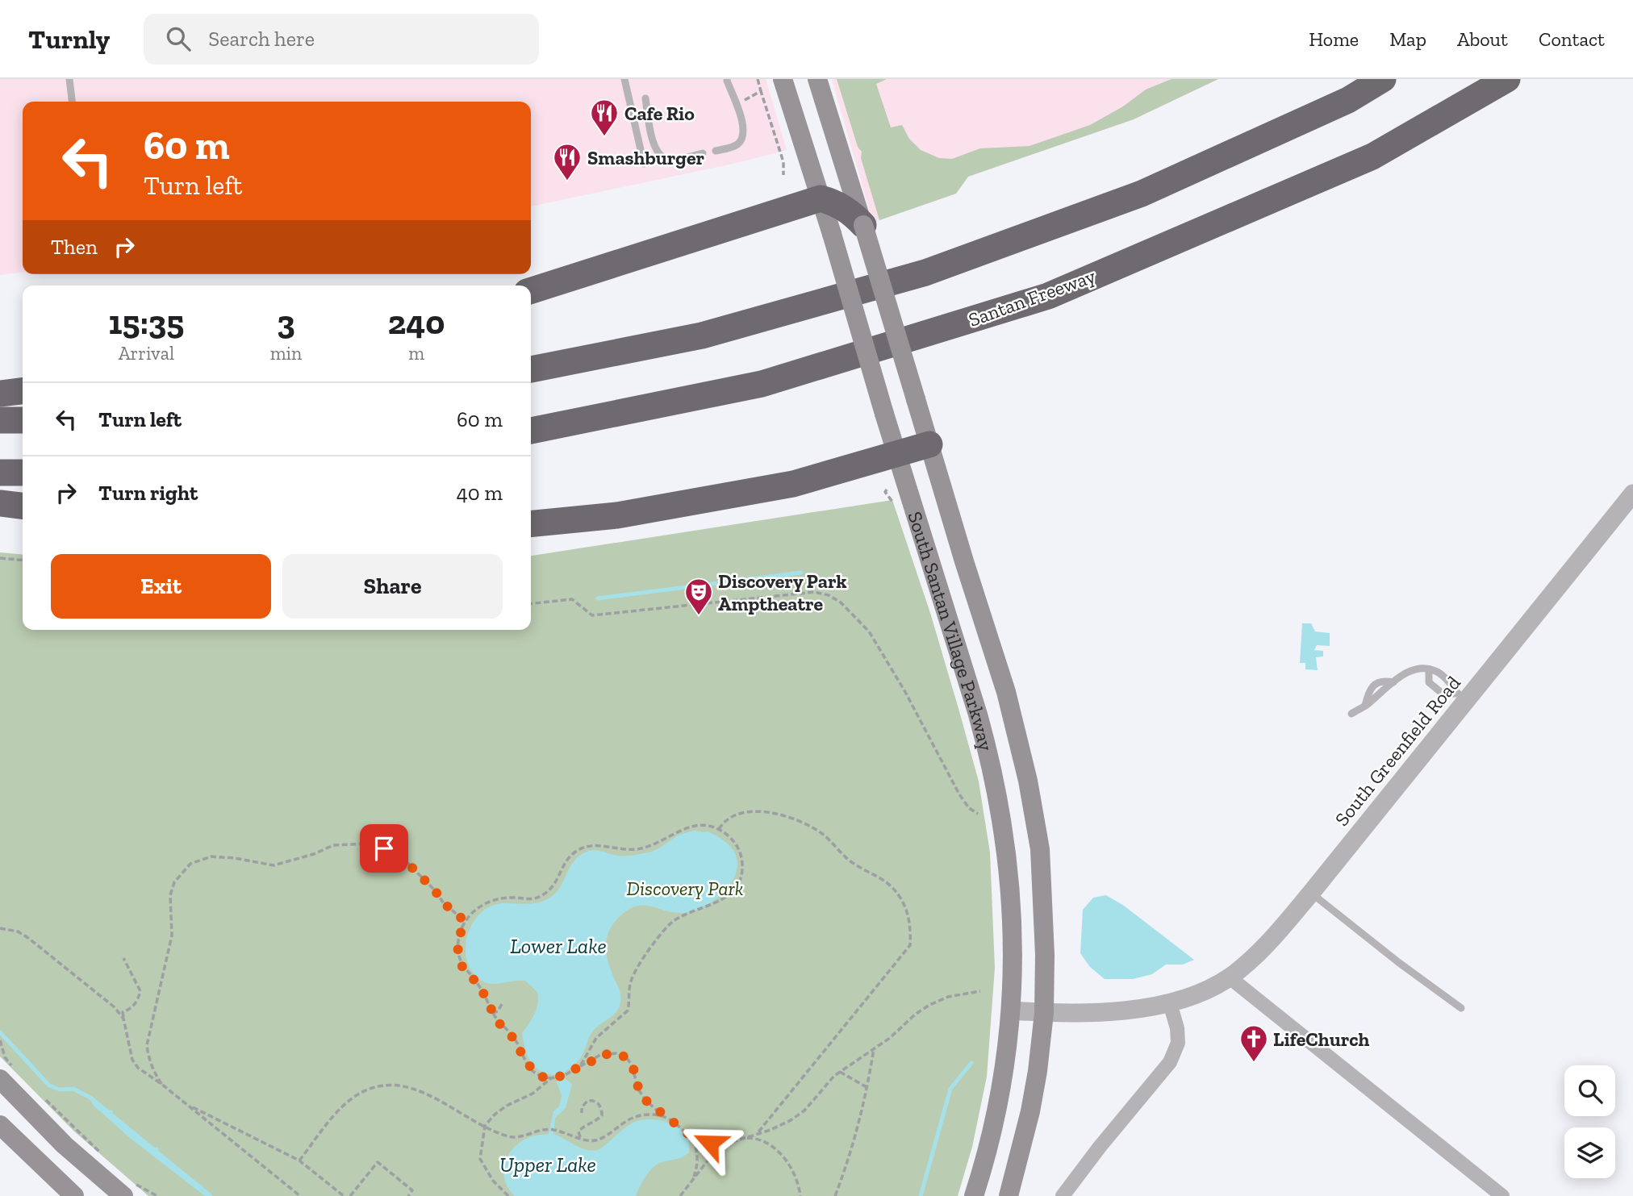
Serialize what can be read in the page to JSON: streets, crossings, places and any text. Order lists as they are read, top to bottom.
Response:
{
  "streets": {
    "highway": ["Santan Freeway"],
    "main road": ["South Santan Village Parkway"],
    "street": ["South Greenfield Road"]
  },
  "crossings": [
    ["South Santan Village Parkway", "South Greenfield Road"]
  ],
  "water": ["Lower Lake", "Upper Lake"],
  "parks": ["Discovery Park"],
  "places": {
    "restaurant": ["Cafe Rio", "Smashburger"],
    "theatre": ["Discovery Park Amptheatre"],
    "church": ["LifeChurch"]
  },
  "page": {
    "header": "Turnly",
    "search": "Search here",
    "nav": [
      "Home",
      "Map",
      "About",
      "Contact"
    ],
    "turn": ["60 m", "Turn left"],
    "then": "Then",
    "eta": [
      "15:35",
      "Arrival",
      "3",
      "min",
      "240",
      "m"
    ],
    "list": [
      {
        "name": "Turn left",
        "value": "60 m"
      },
      {
        "name": "Turn right",
        "value": "40 m"
      }
    ],
    "buttons": ["Exit", "Share"]
  }
}
